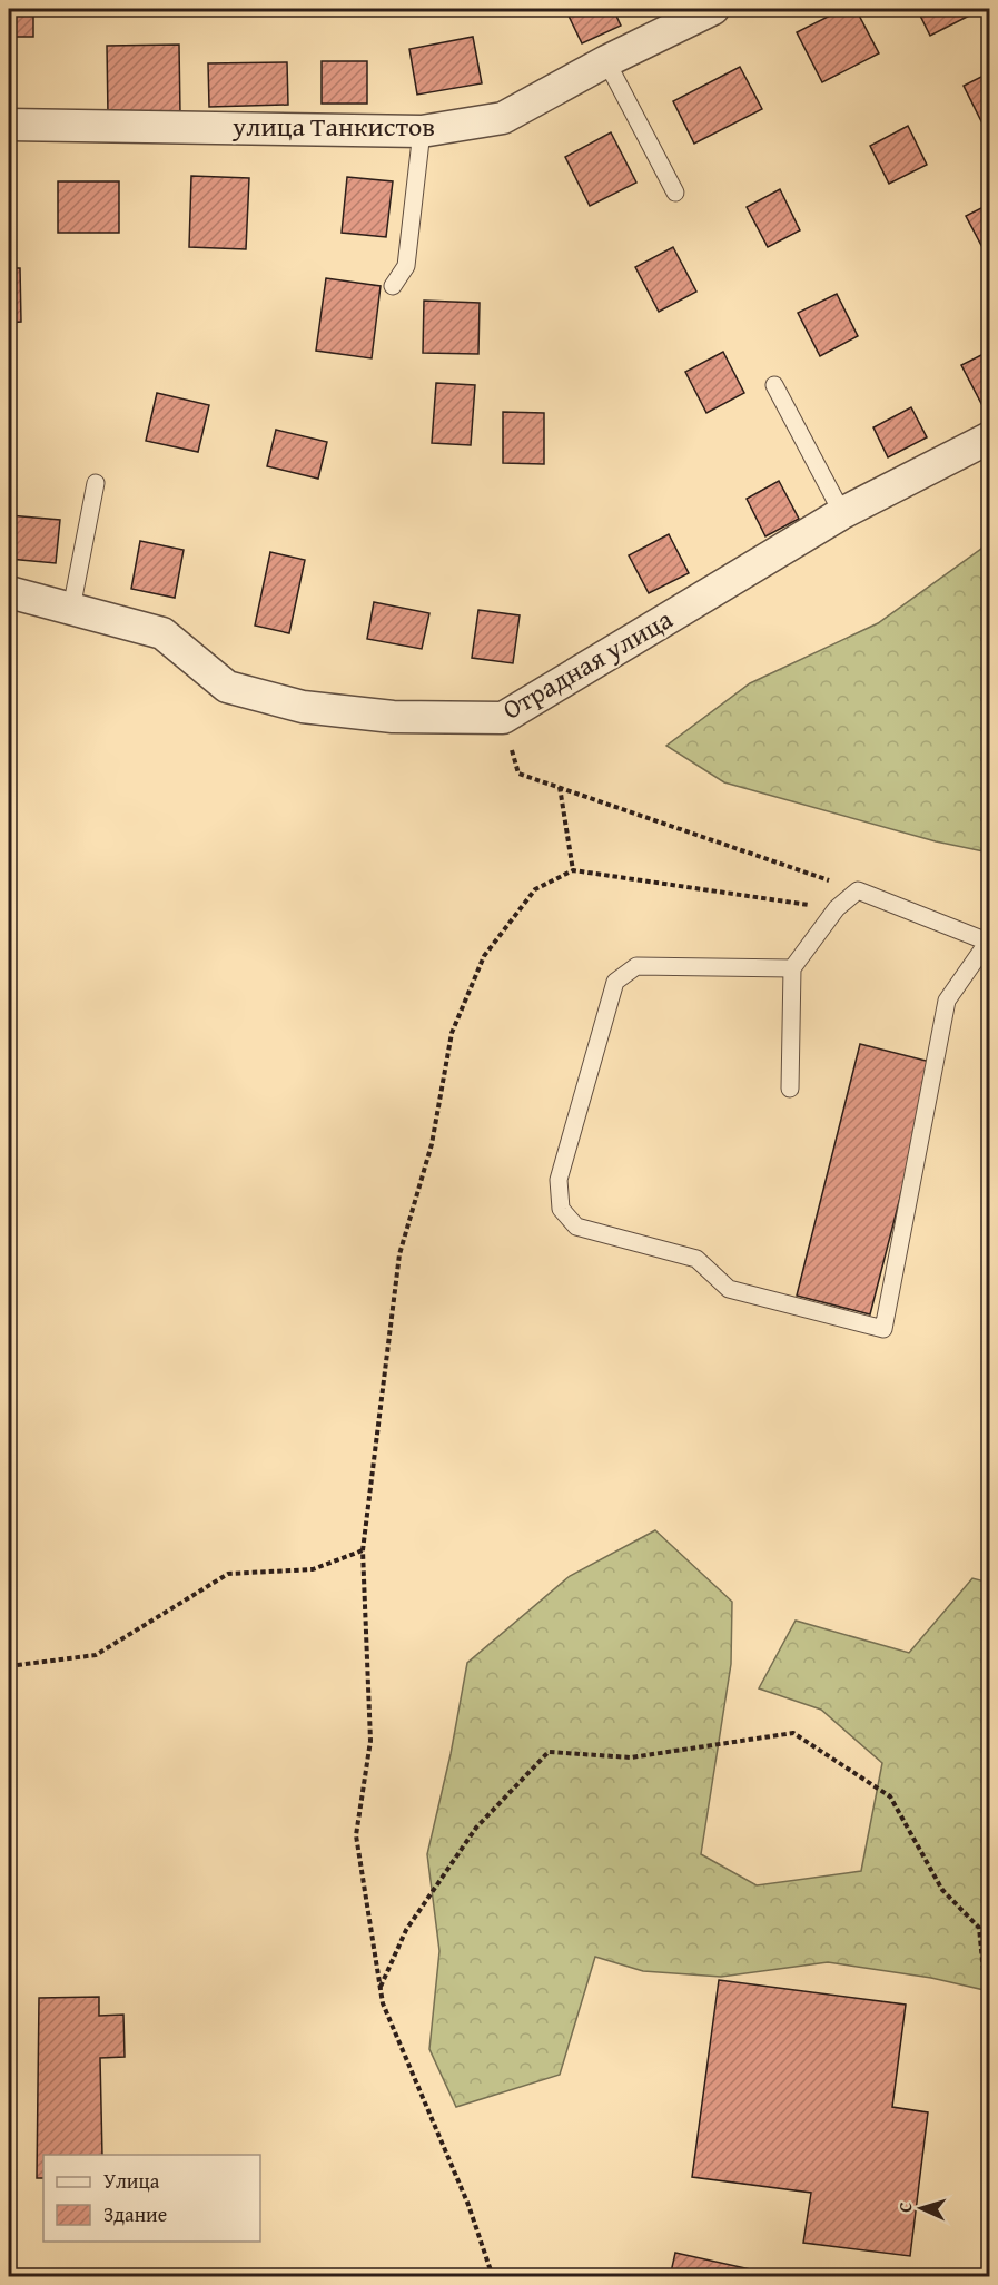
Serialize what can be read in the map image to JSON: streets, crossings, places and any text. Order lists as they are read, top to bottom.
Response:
{
  "streets": {
    "street": ["улица Танкистов", "Отрадная улица"]
  },
  "legend": ["Улица", "Здание"],
  "north": "left"
}
